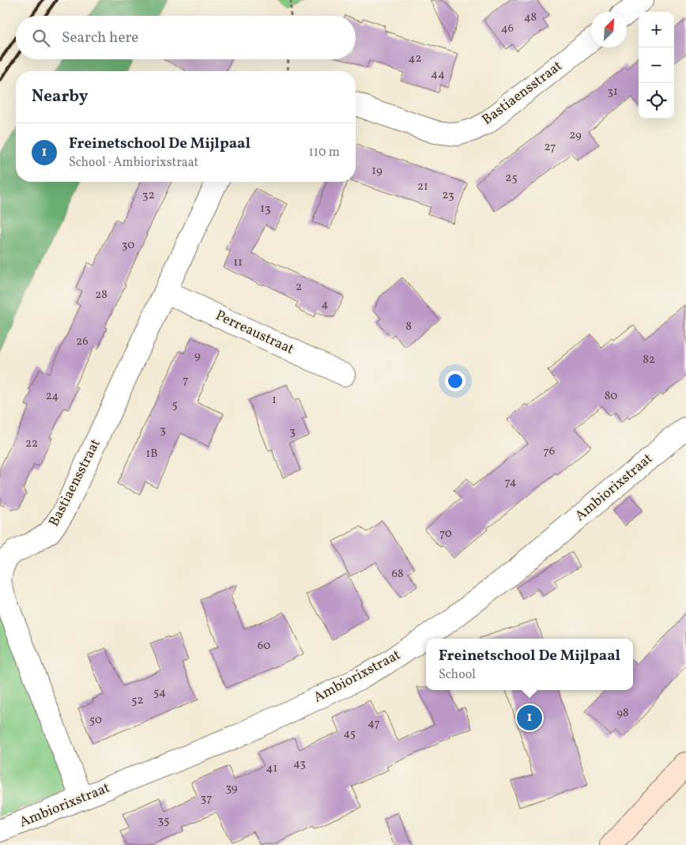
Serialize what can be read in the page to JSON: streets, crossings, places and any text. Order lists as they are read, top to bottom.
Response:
{
  "streets": {
    "street": ["Bastiaensstraat", "Perreaustraat", "Ambiorixstraat"]
  },
  "crossings": [
    ["Bastiaensstraat", "Perreaustraat"],
    ["Bastiaensstraat", "Ambiorixstraat"]
  ],
  "house_numbers": [
    "48",
    "46",
    "42",
    "44",
    "31",
    "29",
    "27",
    "19",
    "25",
    "21",
    "32",
    "23",
    "13",
    "30",
    "11",
    "2",
    "28",
    "4",
    "8",
    "26",
    "9",
    "82",
    "7",
    "24",
    "80",
    "1",
    "5",
    "3",
    "3",
    "22",
    "76",
    "1B",
    "74",
    "70",
    "68",
    "60",
    "54",
    "52",
    "98",
    "50",
    "47",
    "45",
    "43",
    "41",
    "39",
    "37",
    "35"
  ],
  "north": "top right",
  "page": {
    "map_buttons": ["+", "−"],
    "search": "Search here",
    "heading": "Nearby",
    "list": [
      {
        "mark": "1",
        "name": "Freinetschool De Mijlpaal",
        "note": "School · Ambiorixstraat",
        "value": "110 m"
      }
    ],
    "popup": ["Freinetschool De Mijlpaal", "School"],
    "pins": "1"
  }
}
